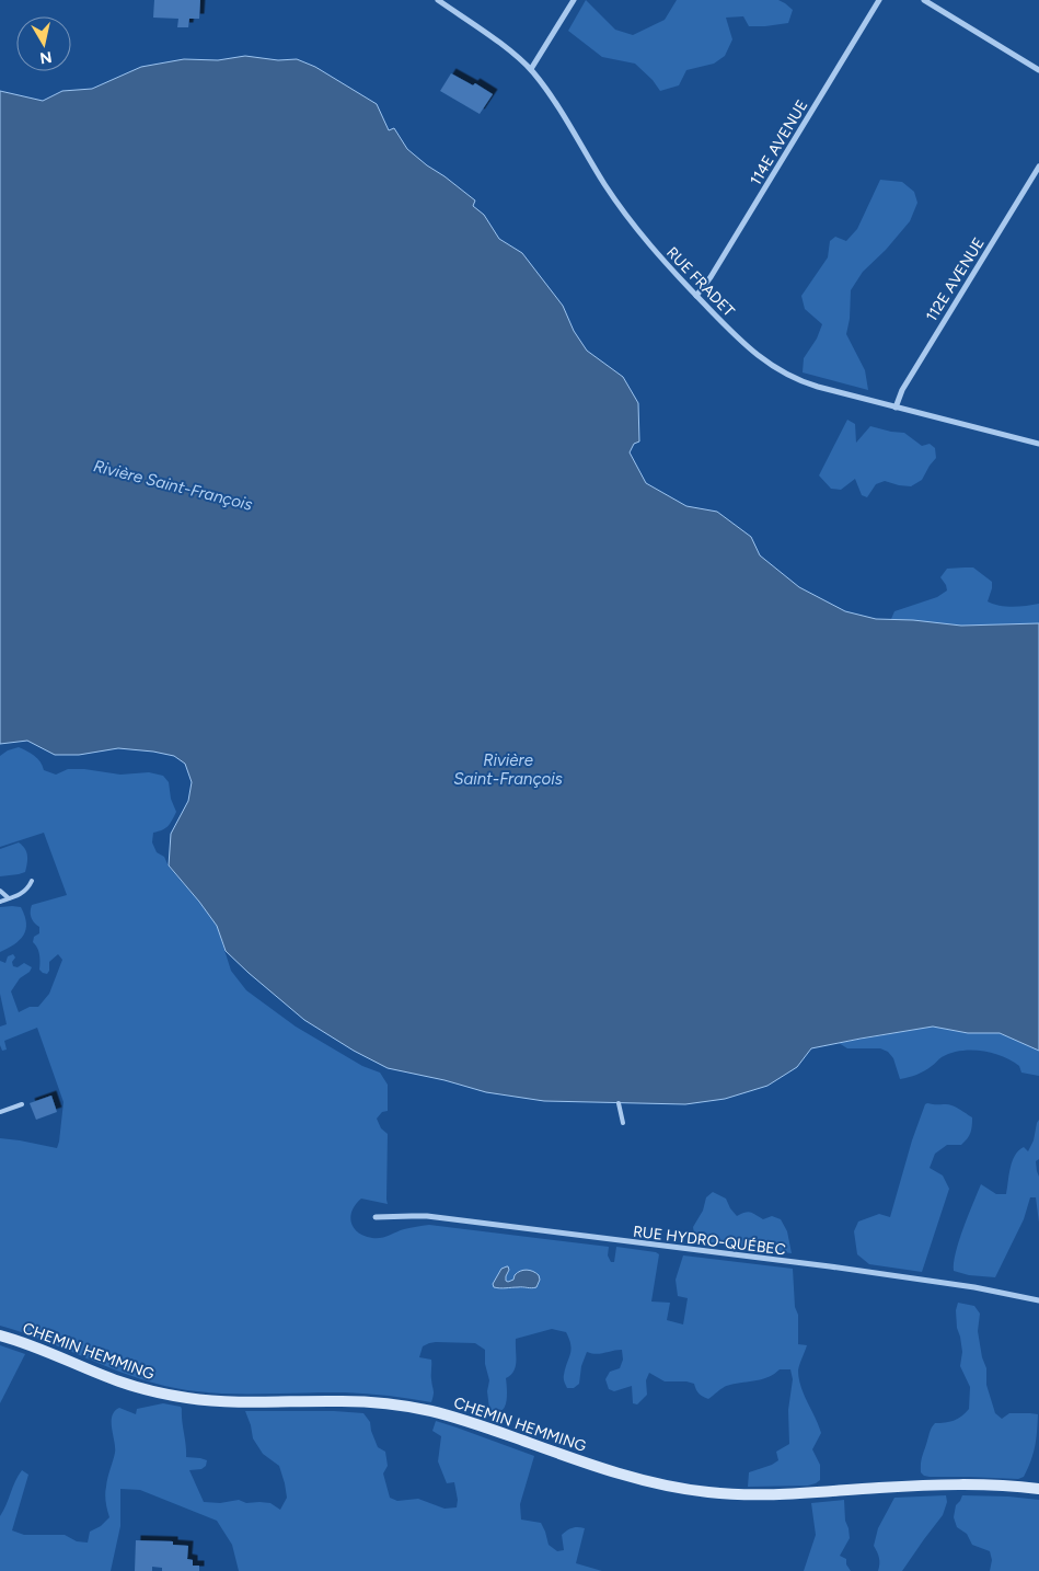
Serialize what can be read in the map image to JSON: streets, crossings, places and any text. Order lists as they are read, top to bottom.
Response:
{
  "streets": {
    "street": [
      "114E AVENUE",
      "112E AVENUE",
      "RUE FRADET",
      "RUE HYDRO-QUÉBEC",
      "CHEMIN HEMMING"
    ]
  },
  "crossings": [
    ["114E AVENUE", "RUE FRADET"],
    ["112E AVENUE", "RUE FRADET"]
  ],
  "water": ["Rivière Saint-François"],
  "north": "bottom"
}
